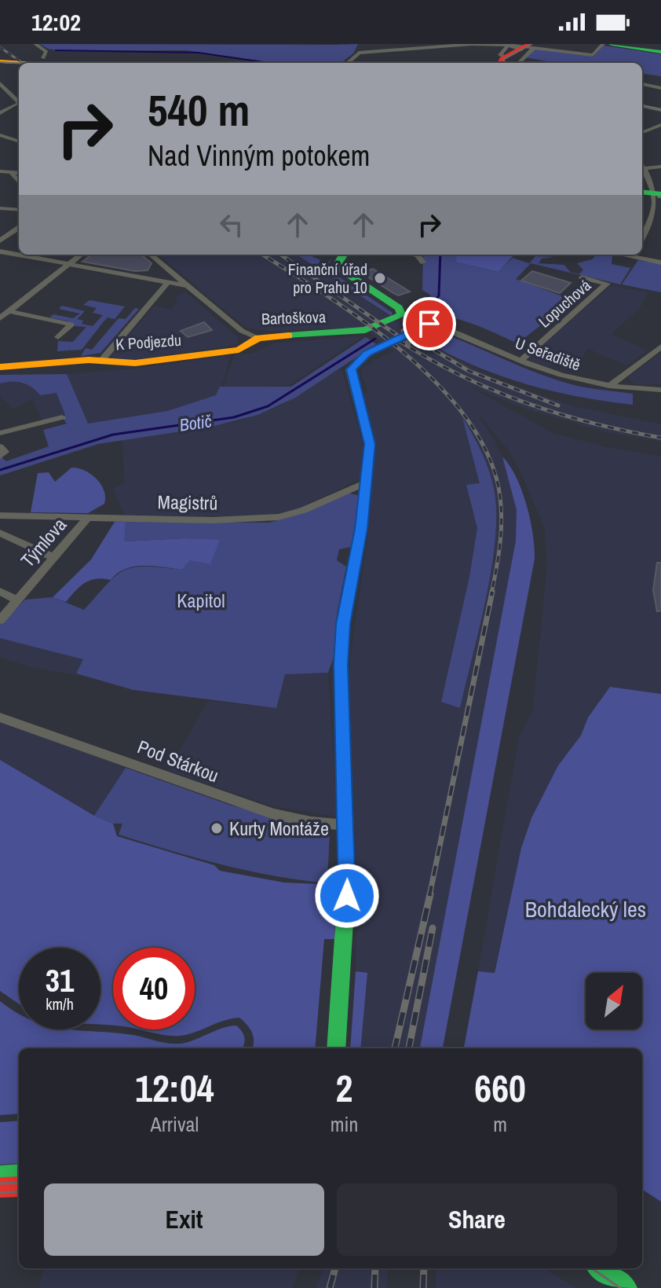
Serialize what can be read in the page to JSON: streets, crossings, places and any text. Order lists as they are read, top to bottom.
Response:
{
  "streets": {
    "street": [
      "Lopuchová",
      "Bartoškova",
      "K Podjezdu",
      "U Seřadiště",
      "Magistrů",
      "Týmlova",
      "Pod Stárkou"
    ]
  },
  "crossings": [
    ["Lopuchová", "U Seřadiště"],
    ["Bartoškova", "K Podjezdu"],
    ["Magistrů", "Týmlova"]
  ],
  "water": ["Botič"],
  "parks": ["Kapitol", "Bohdalecký les"],
  "places": ["Finanční úřad pro Prahu 10", "Kurty Montáže"],
  "north": "top right",
  "page": {
    "status": "12:02",
    "turn": ["540 m", "Nad Vinným potokem"],
    "speed": "31 km/h",
    "limit": "40",
    "eta": [
      "12:04",
      "Arrival",
      "2",
      "min",
      "660",
      "m"
    ],
    "buttons": ["Exit", "Share"]
  }
}
